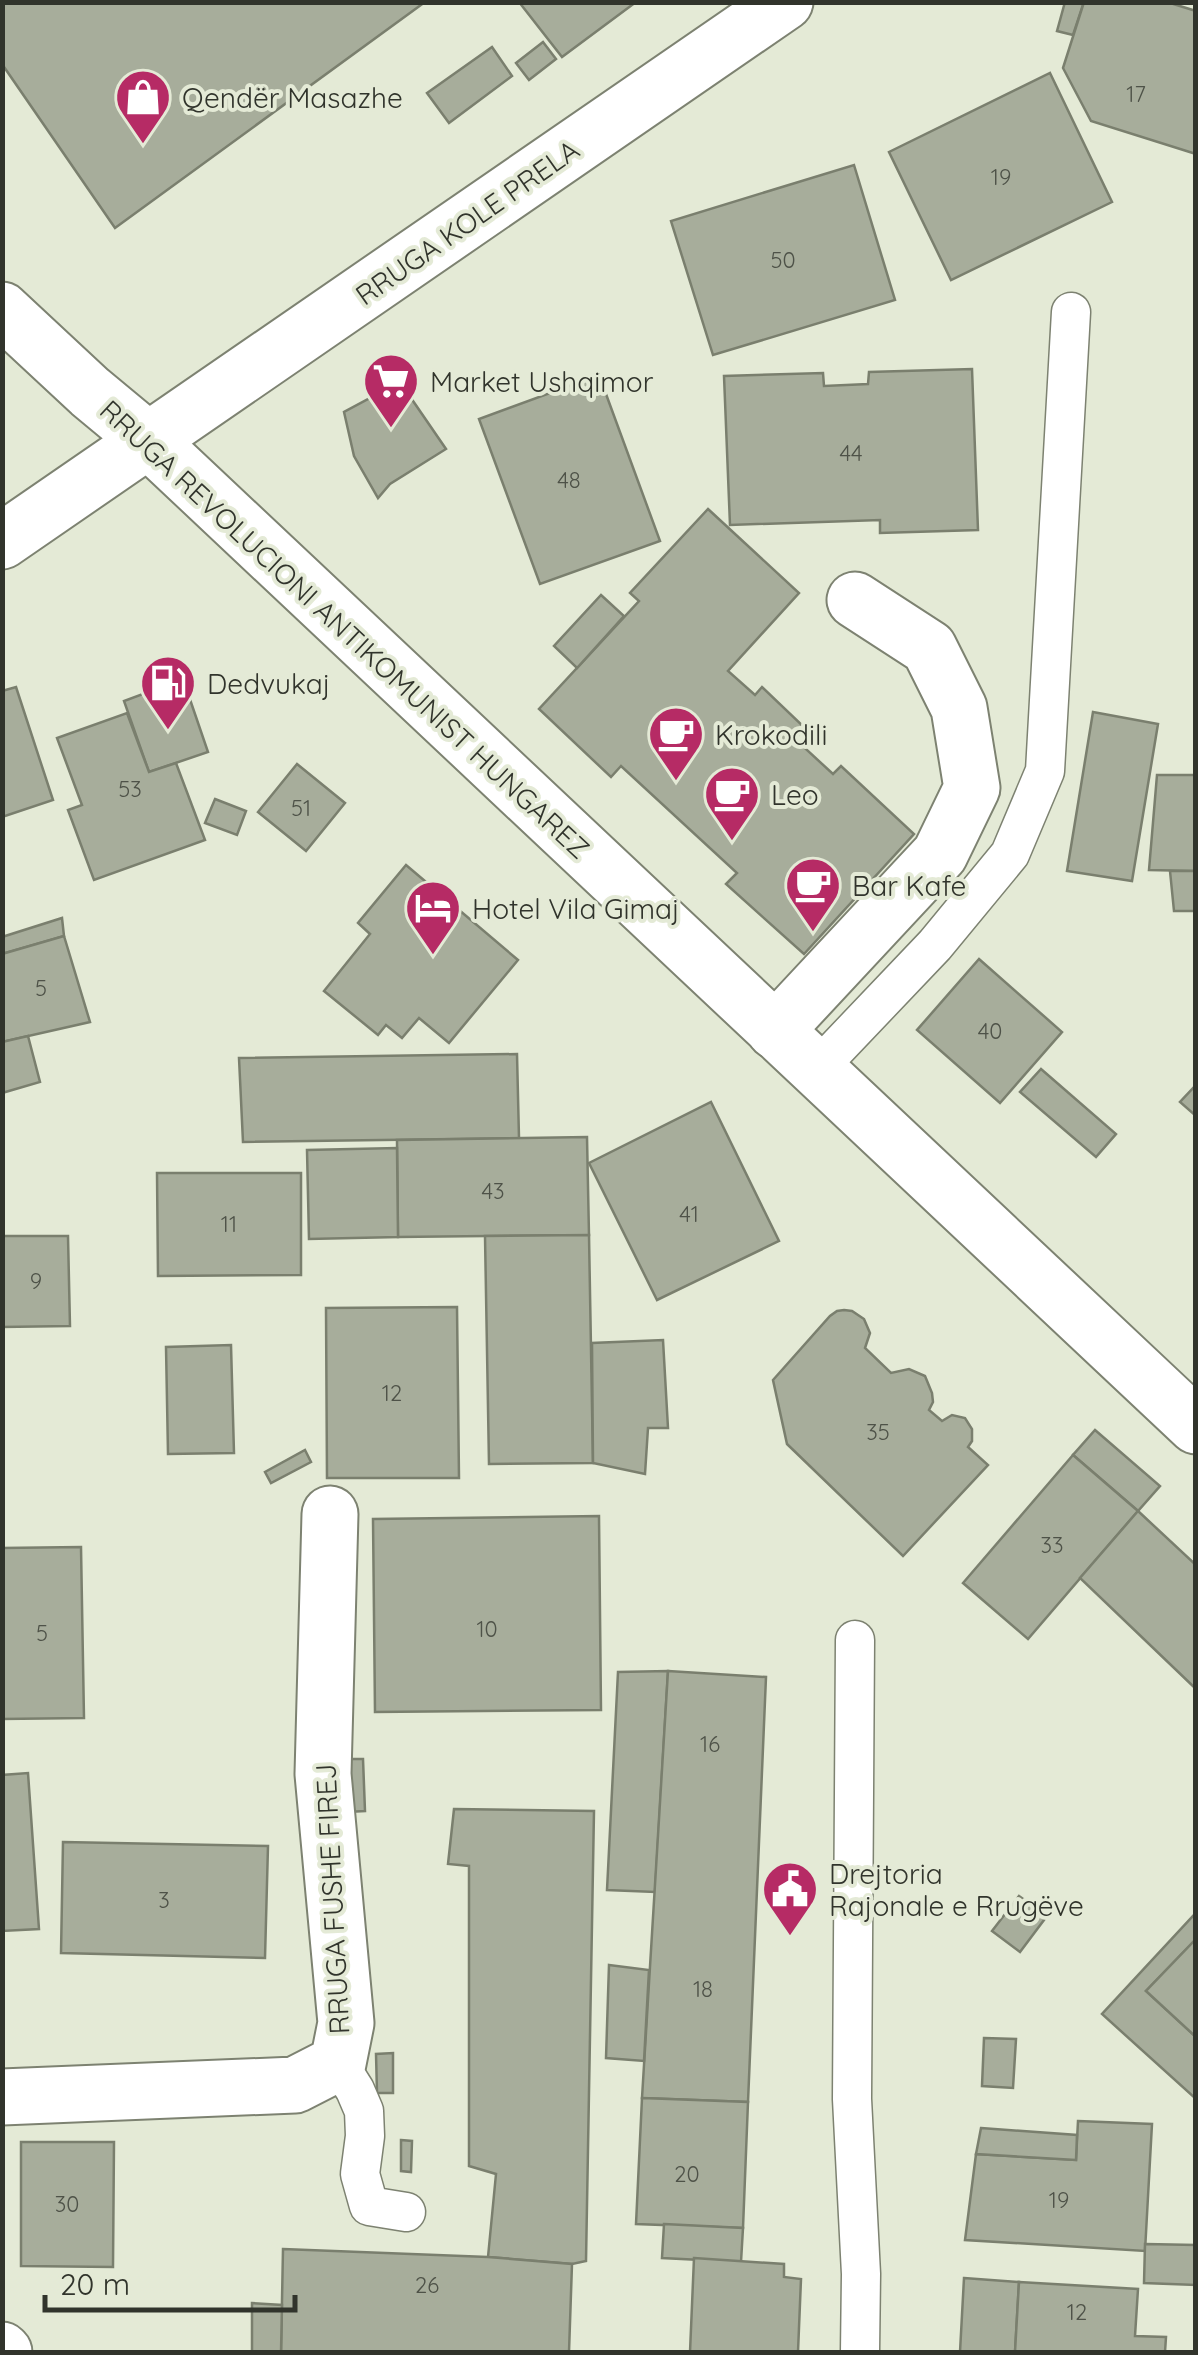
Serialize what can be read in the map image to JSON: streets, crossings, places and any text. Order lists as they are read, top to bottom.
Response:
{
  "streets": {
    "street": ["RRUGA KOLE PRELA", "RRUGA REVOLUCIONI ANTIKOMUNIST HUNGAREZ", "RRUGA FUSHE FIREJ"]
  },
  "crossings": [
    ["RRUGA KOLE PRELA", "RRUGA REVOLUCIONI ANTIKOMUNIST HUNGAREZ"]
  ],
  "places": {
    "shop": ["Qendër Masazhe"],
    "supermarket": ["Market Ushqimor"],
    "fuel station": ["Dedvukaj"],
    "cafe": ["Krokodili", "Leo", "Bar Kafe"],
    "hotel": ["Hotel Vila Gimaj"],
    "public building": ["Drejtoria Rajonale e Rrugëve"]
  },
  "house_numbers": [
    "17",
    "19",
    "50",
    "44",
    "48",
    "53",
    "51",
    "5",
    "40",
    "43",
    "41",
    "11",
    "9",
    "12",
    "35",
    "33",
    "10",
    "5",
    "16",
    "3",
    "18",
    "20",
    "19",
    "30",
    "26",
    "12"
  ],
  "scale_bar": "20 m"
}
